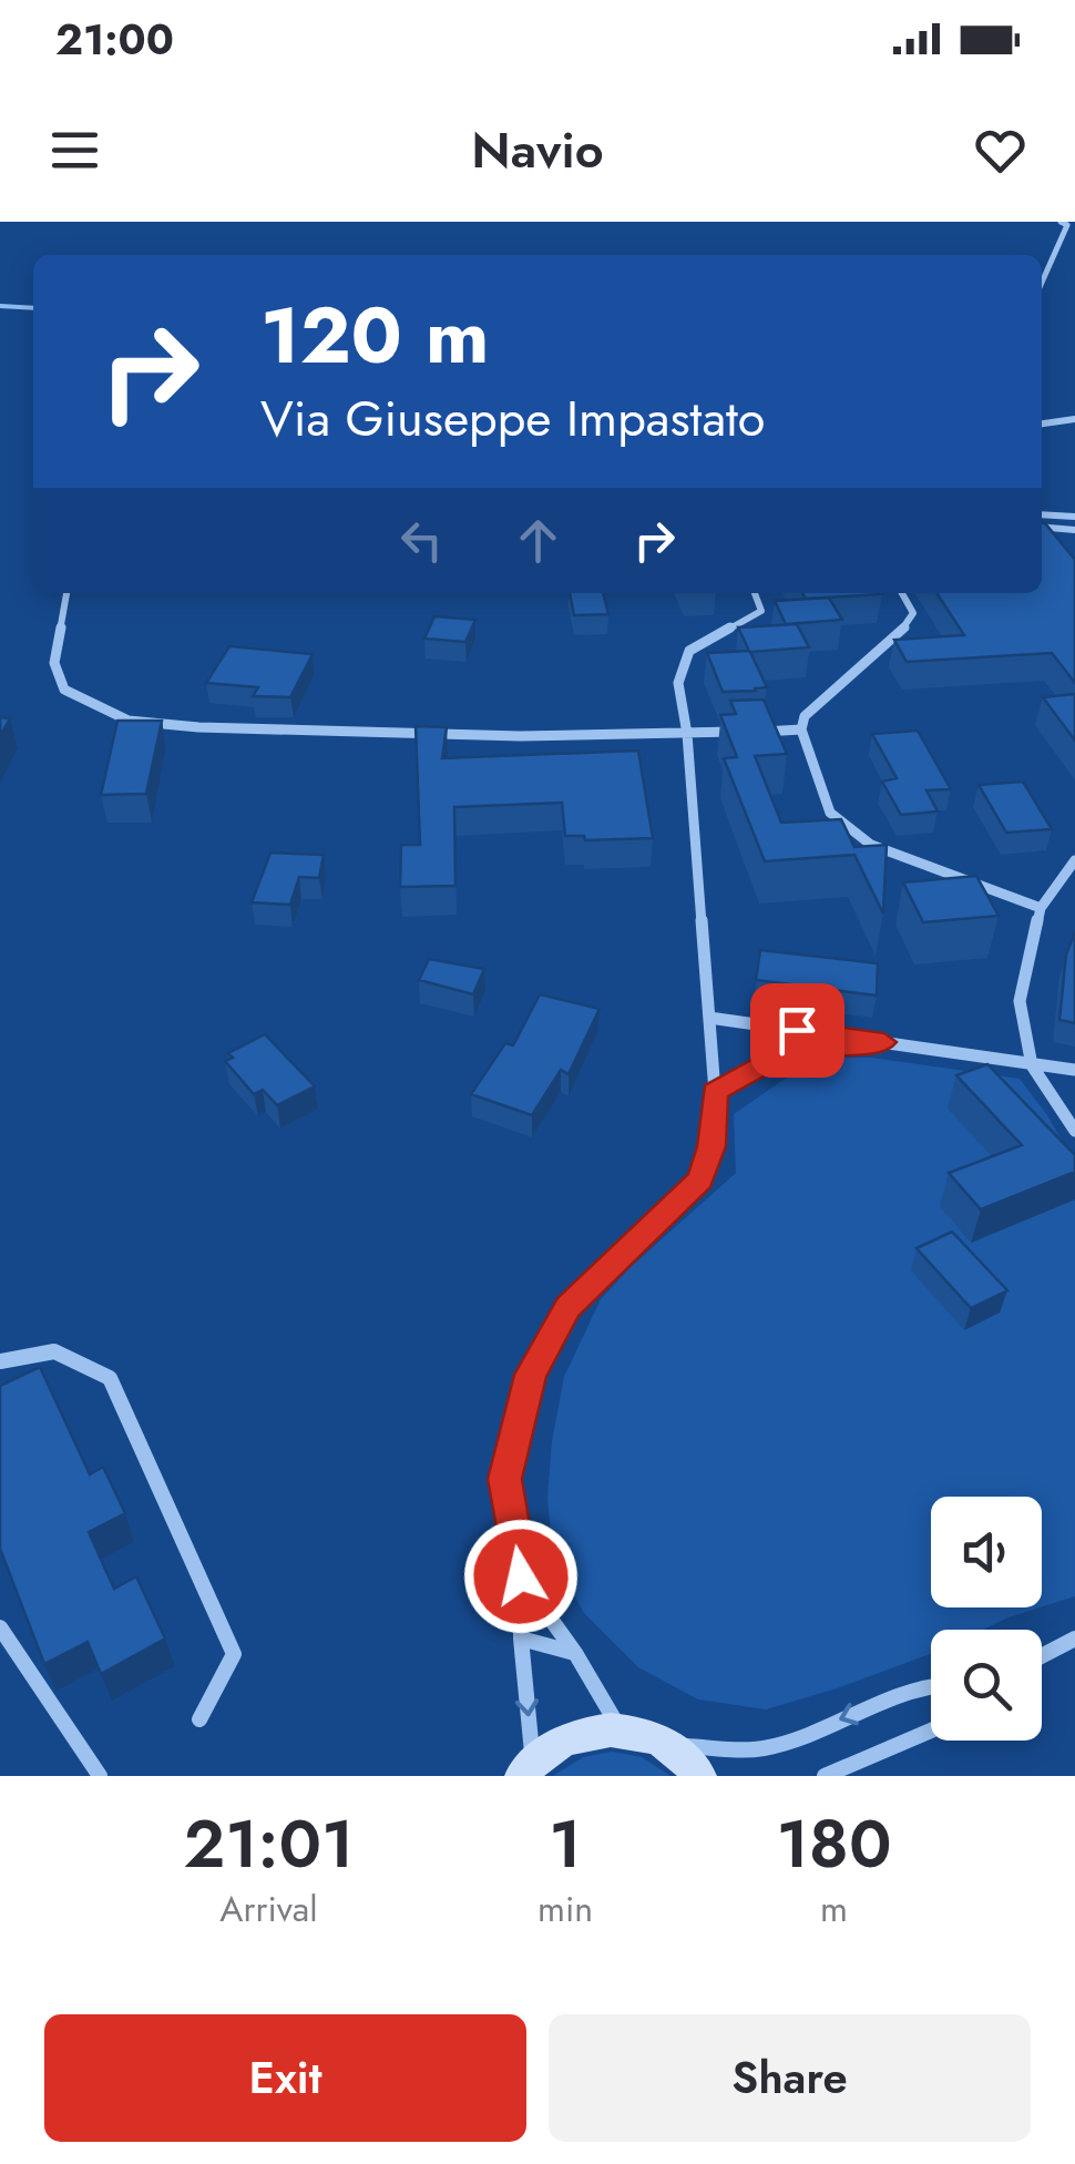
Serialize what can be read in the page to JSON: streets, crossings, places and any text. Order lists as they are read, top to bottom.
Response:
{
  "page": {
    "status": "21:00",
    "header": "Navio",
    "turn": ["120 m", "Via Giuseppe Impastato"],
    "eta": [
      "21:01",
      "Arrival",
      "1",
      "min",
      "180",
      "m"
    ],
    "buttons": ["Exit", "Share"]
  }
}
